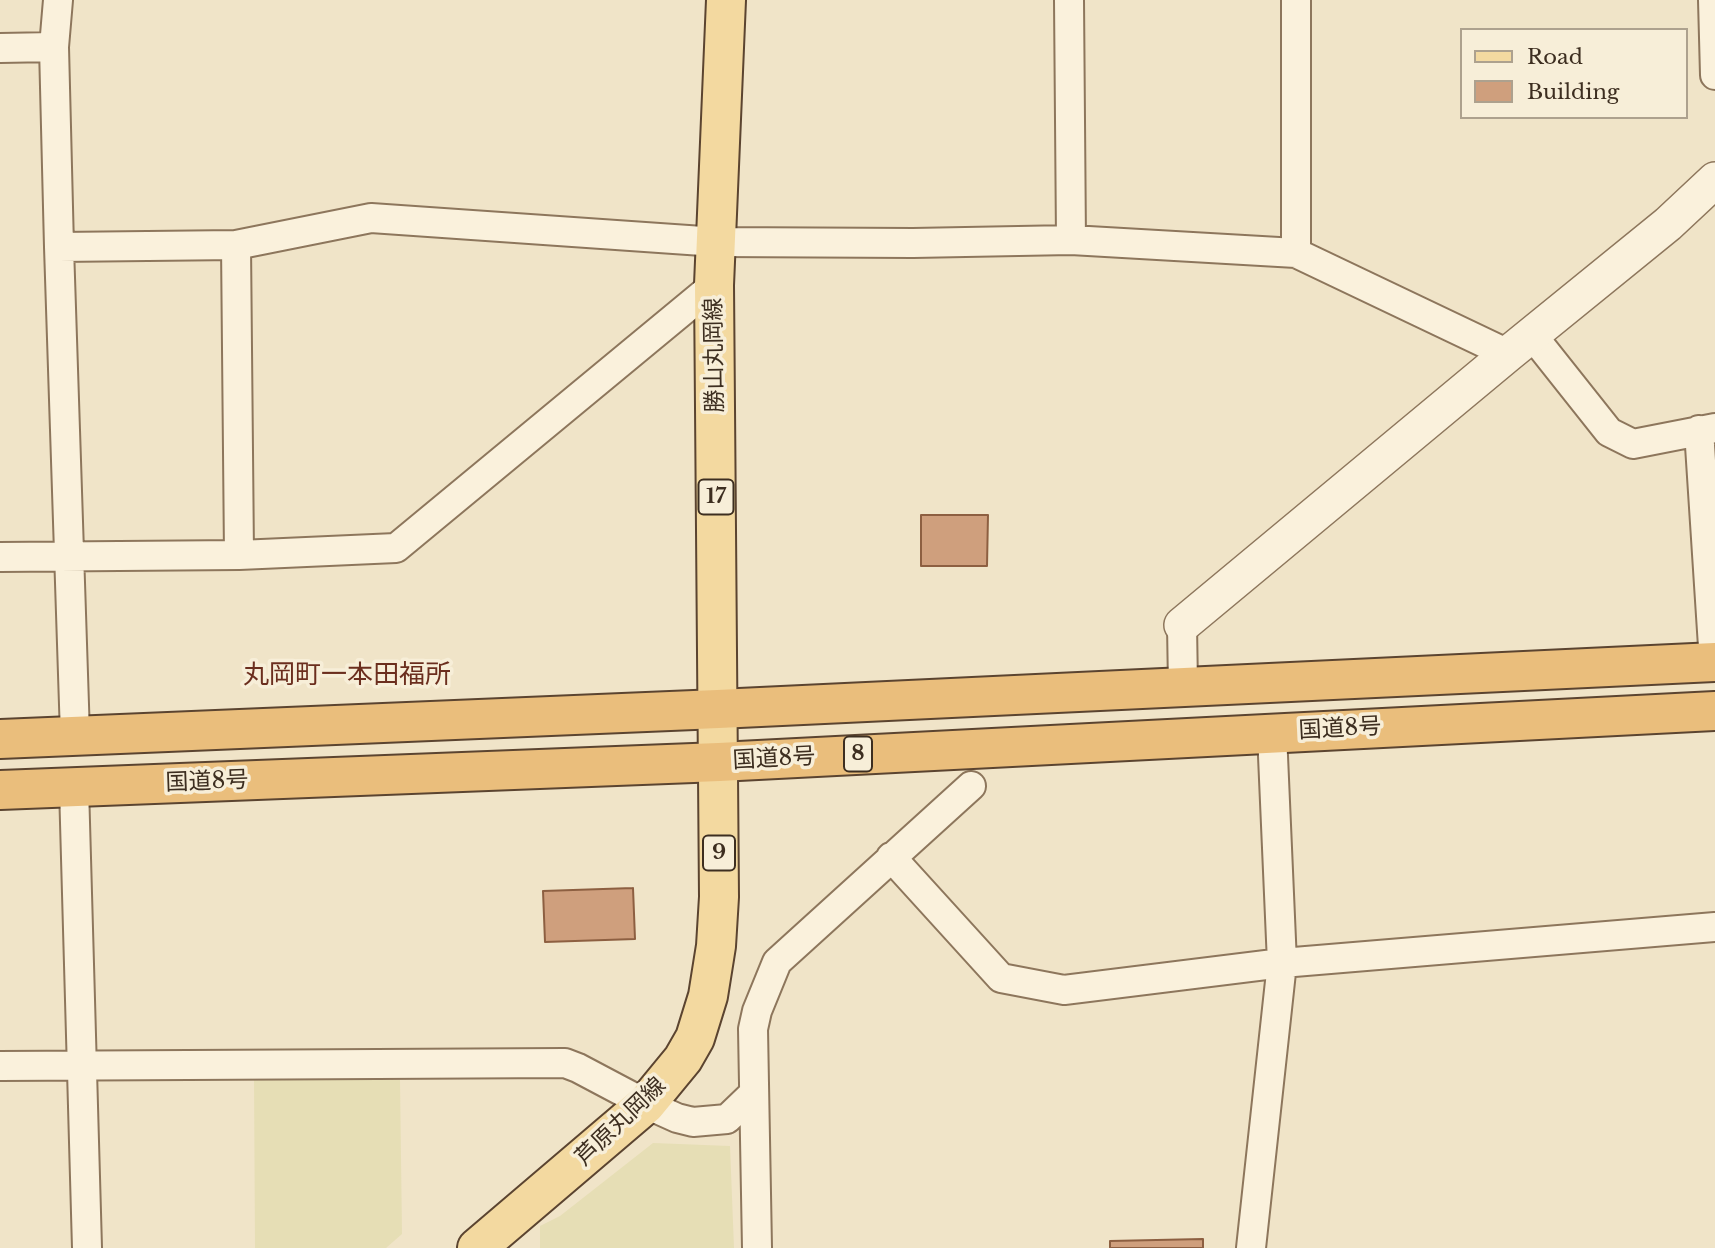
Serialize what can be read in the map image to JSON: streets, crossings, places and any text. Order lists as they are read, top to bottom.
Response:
{
  "streets": {
    "highway": ["国道8号", "8"],
    "main road": [
      "勝山丸岡線",
      "17",
      "9",
      "芦原丸岡線"
    ]
  },
  "crossings": [
    ["勝山丸岡線", "8"],
    ["勝山丸岡線", "芦原丸岡線"],
    ["国道8号", "芦原丸岡線"],
    ["8", "芦原丸岡線"]
  ],
  "districts": ["丸岡町一本田福所"],
  "legend": ["Road", "Building"]
}
